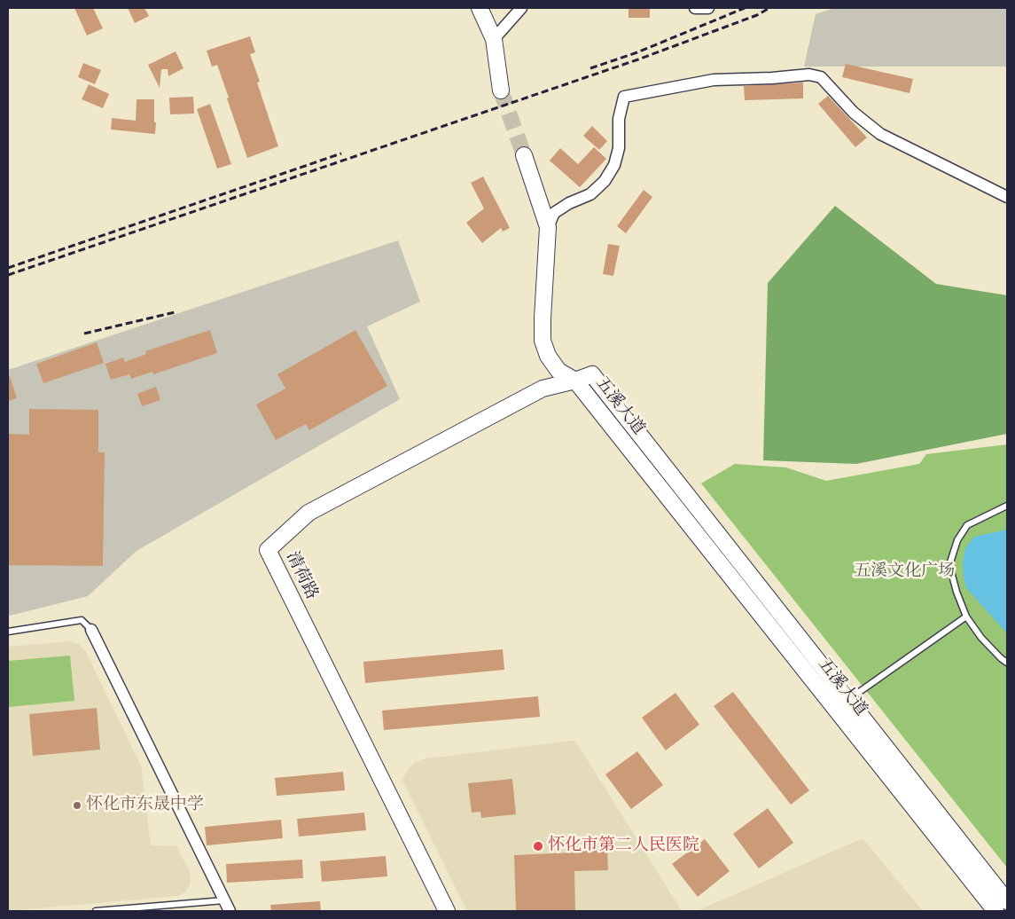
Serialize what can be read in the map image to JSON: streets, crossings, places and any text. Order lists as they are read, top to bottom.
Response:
{
  "streets": {
    "main road": ["五溪大道", "清荷路"]
  },
  "crossings": [
    ["五溪大道", "清荷路"]
  ],
  "parks": ["五溪文化广场"],
  "places": ["怀化市东晟中学", "怀化市第二人民医院"]
}
